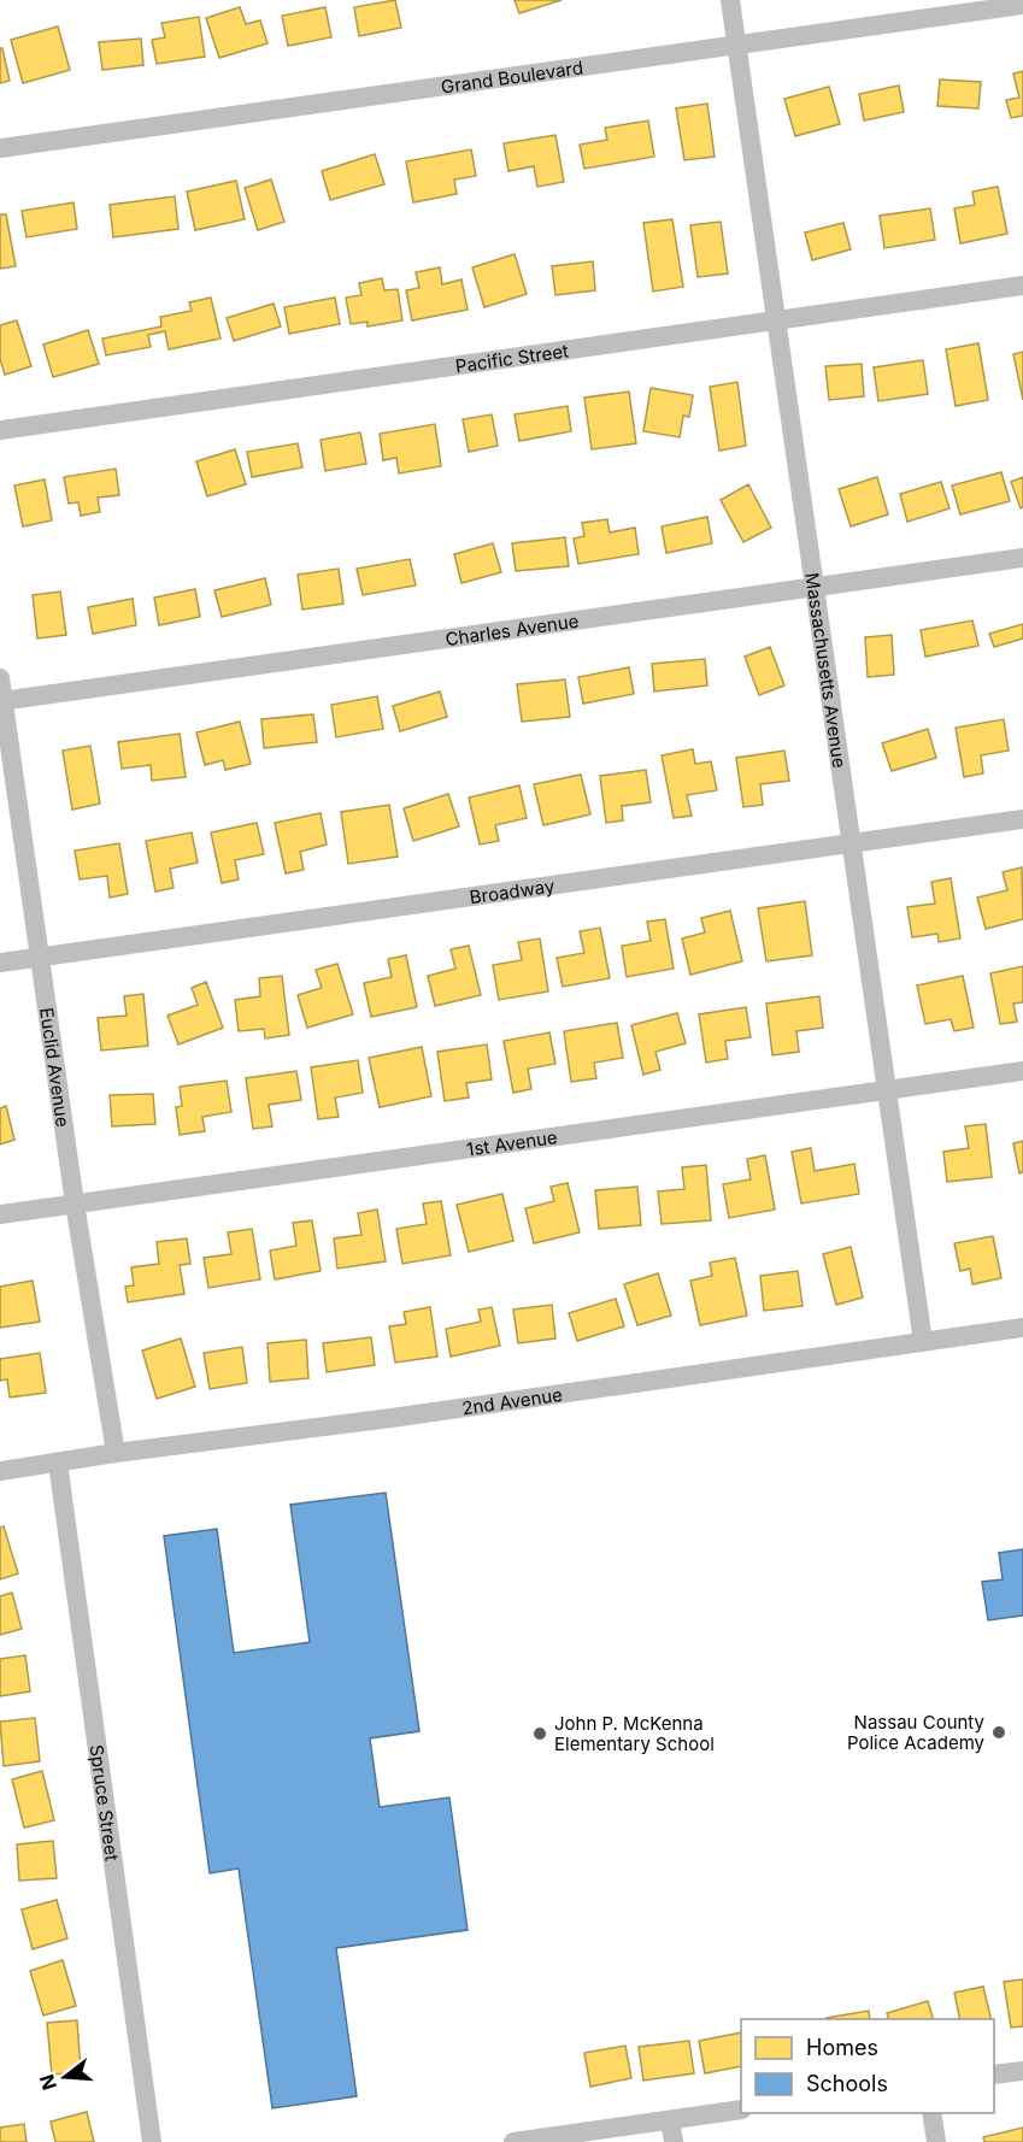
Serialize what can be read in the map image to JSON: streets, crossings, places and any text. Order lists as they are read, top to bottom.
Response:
{
  "streets": {
    "street": [
      "Grand Boulevard",
      "Pacific Street",
      "Charles Avenue",
      "Massachusetts Avenue",
      "Broadway",
      "Euclid Avenue",
      "1st Avenue",
      "2nd Avenue",
      "Spruce Street"
    ]
  },
  "crossings": [
    ["Grand Boulevard", "Massachusetts Avenue"],
    ["Pacific Street", "Massachusetts Avenue"],
    ["Charles Avenue", "Massachusetts Avenue"],
    ["Charles Avenue", "Euclid Avenue"],
    ["Massachusetts Avenue", "Broadway"],
    ["Massachusetts Avenue", "1st Avenue"],
    ["Massachusetts Avenue", "2nd Avenue"],
    ["Broadway", "Euclid Avenue"],
    ["Euclid Avenue", "1st Avenue"],
    ["Euclid Avenue", "2nd Avenue"],
    ["2nd Avenue", "Spruce Street"]
  ],
  "places": ["Nassau County Police Academy", "John P. McKenna Elementary School"],
  "legend": ["Homes", "Schools"],
  "north": "left"
}
